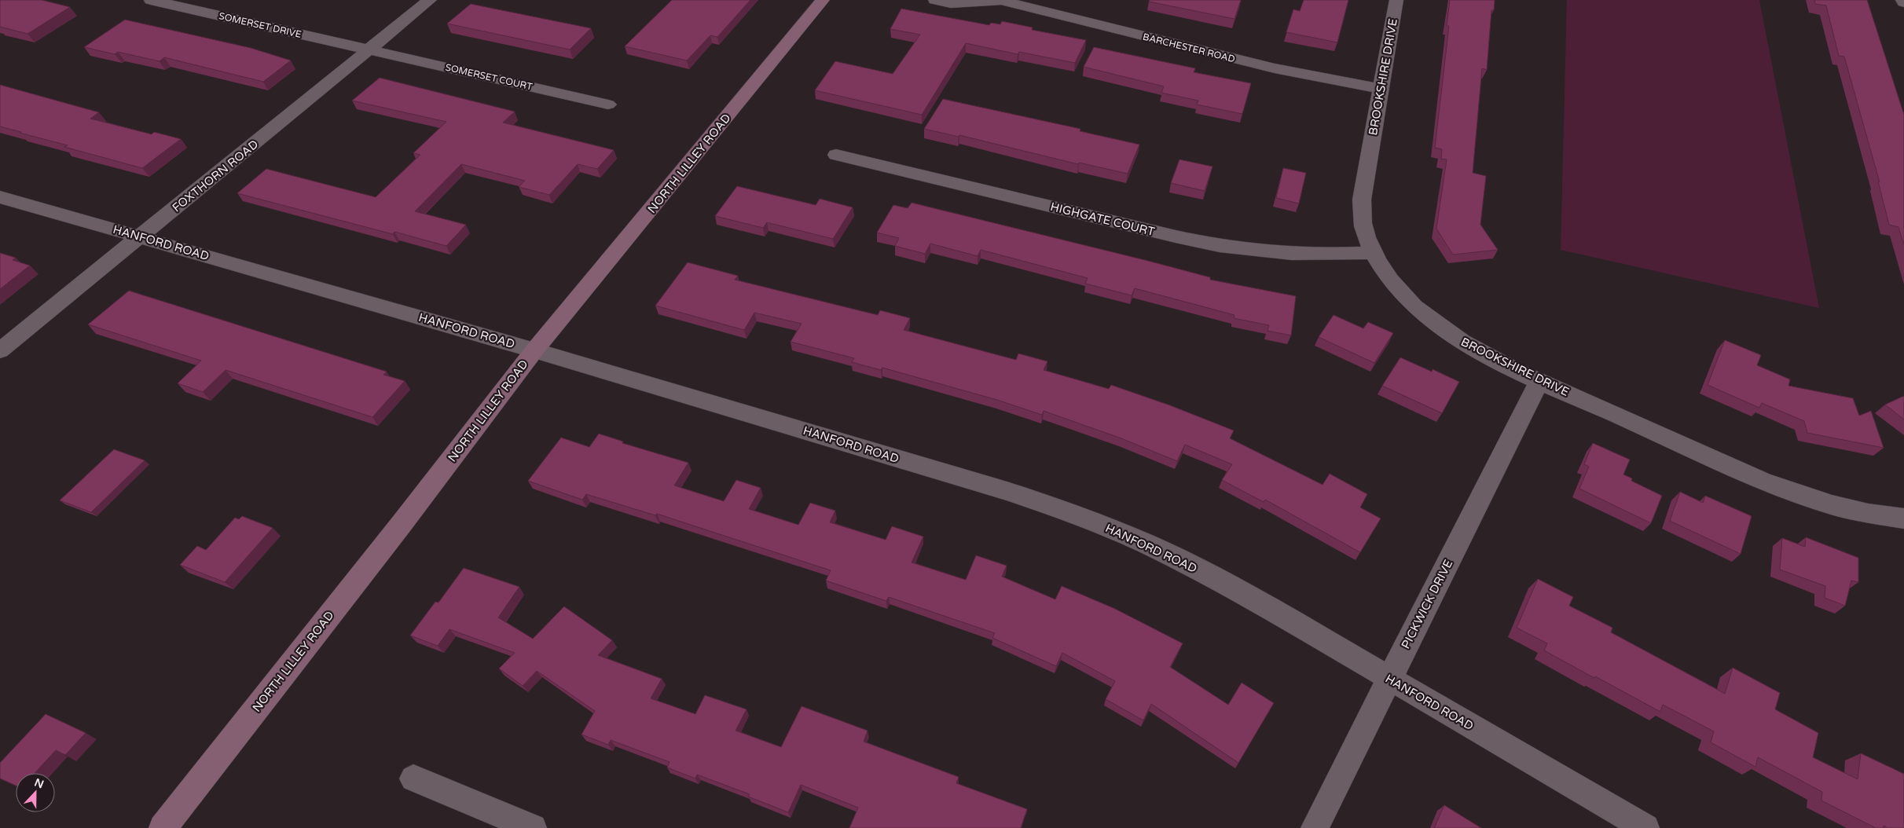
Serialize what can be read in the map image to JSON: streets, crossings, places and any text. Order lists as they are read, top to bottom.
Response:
{
  "streets": {
    "street": [
      "SOMERSET DRIVE",
      "BARCHESTER ROAD",
      "SOMERSET COURT",
      "BROOKSHIRE DRIVE",
      "NORTH LILLEY ROAD",
      "FOXTHORN ROAD",
      "HIGHGATE COURT",
      "HANFORD ROAD",
      "PICKWICK DRIVE"
    ]
  },
  "crossings": [
    ["SOMERSET DRIVE", "SOMERSET COURT"],
    ["SOMERSET DRIVE", "FOXTHORN ROAD"],
    ["BARCHESTER ROAD", "BROOKSHIRE DRIVE"],
    ["SOMERSET COURT", "FOXTHORN ROAD"],
    ["BROOKSHIRE DRIVE", "HIGHGATE COURT"],
    ["BROOKSHIRE DRIVE", "PICKWICK DRIVE"],
    ["NORTH LILLEY ROAD", "HANFORD ROAD"],
    ["FOXTHORN ROAD", "HANFORD ROAD"],
    ["HANFORD ROAD", "PICKWICK DRIVE"]
  ],
  "north": "top"
}
